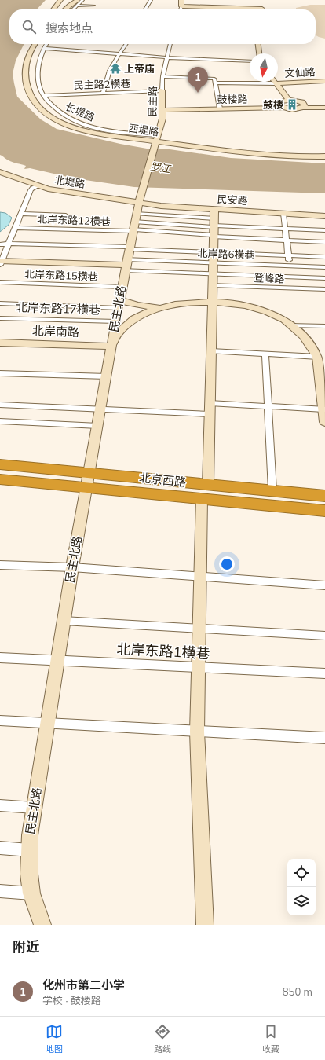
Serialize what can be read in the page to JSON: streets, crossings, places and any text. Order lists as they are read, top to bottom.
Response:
{
  "streets": {
    "highway": ["北京西路"],
    "street": [
      "文仙路",
      "民主路2横巷",
      "鼓楼路",
      "民主路",
      "长堤路",
      "西堤路",
      "北堤路",
      "民安路",
      "北岸东路12横巷",
      "北岸路6橫巷",
      "北岸东路15横巷",
      "登峰路",
      "北岸东路17横巷",
      "民主北路",
      "北岸南路",
      "北岸东路1横巷"
    ]
  },
  "crossings": [
    ["民主路2横巷", "民主路"],
    ["民主路2横巷", "长堤路"],
    ["鼓楼路", "民主路"],
    ["民主路", "长堤路"],
    ["民主路", "西堤路"],
    ["民主路", "北堤路"],
    ["民主路", "民安路"],
    ["民主路", "民主北路"],
    ["长堤路", "西堤路"],
    ["北堤路", "民安路"],
    ["北堤路", "民主北路"],
    ["民安路", "民主北路"],
    ["北岸东路12横巷", "民主北路"],
    ["北岸路6橫巷", "民主北路"],
    ["北岸东路15横巷", "民主北路"],
    ["北岸东路17横巷", "民主北路"],
    ["民主北路", "北岸南路"],
    ["民主北路", "北京西路"],
    ["民主北路", "北岸东路1横巷"]
  ],
  "water": ["罗江"],
  "places": {
    "temple": ["上帝庙"],
    "building": ["鼓楼"]
  },
  "north": "bottom",
  "page": {
    "search": "搜索地点",
    "pins": "1",
    "heading": "附近",
    "list": [
      {
        "mark": "1",
        "name": "化州市第二小学",
        "note": "学校 · 鼓楼路",
        "value": "850 m"
      }
    ],
    "nav": ["地图", "路线", "收藏"]
  }
}
